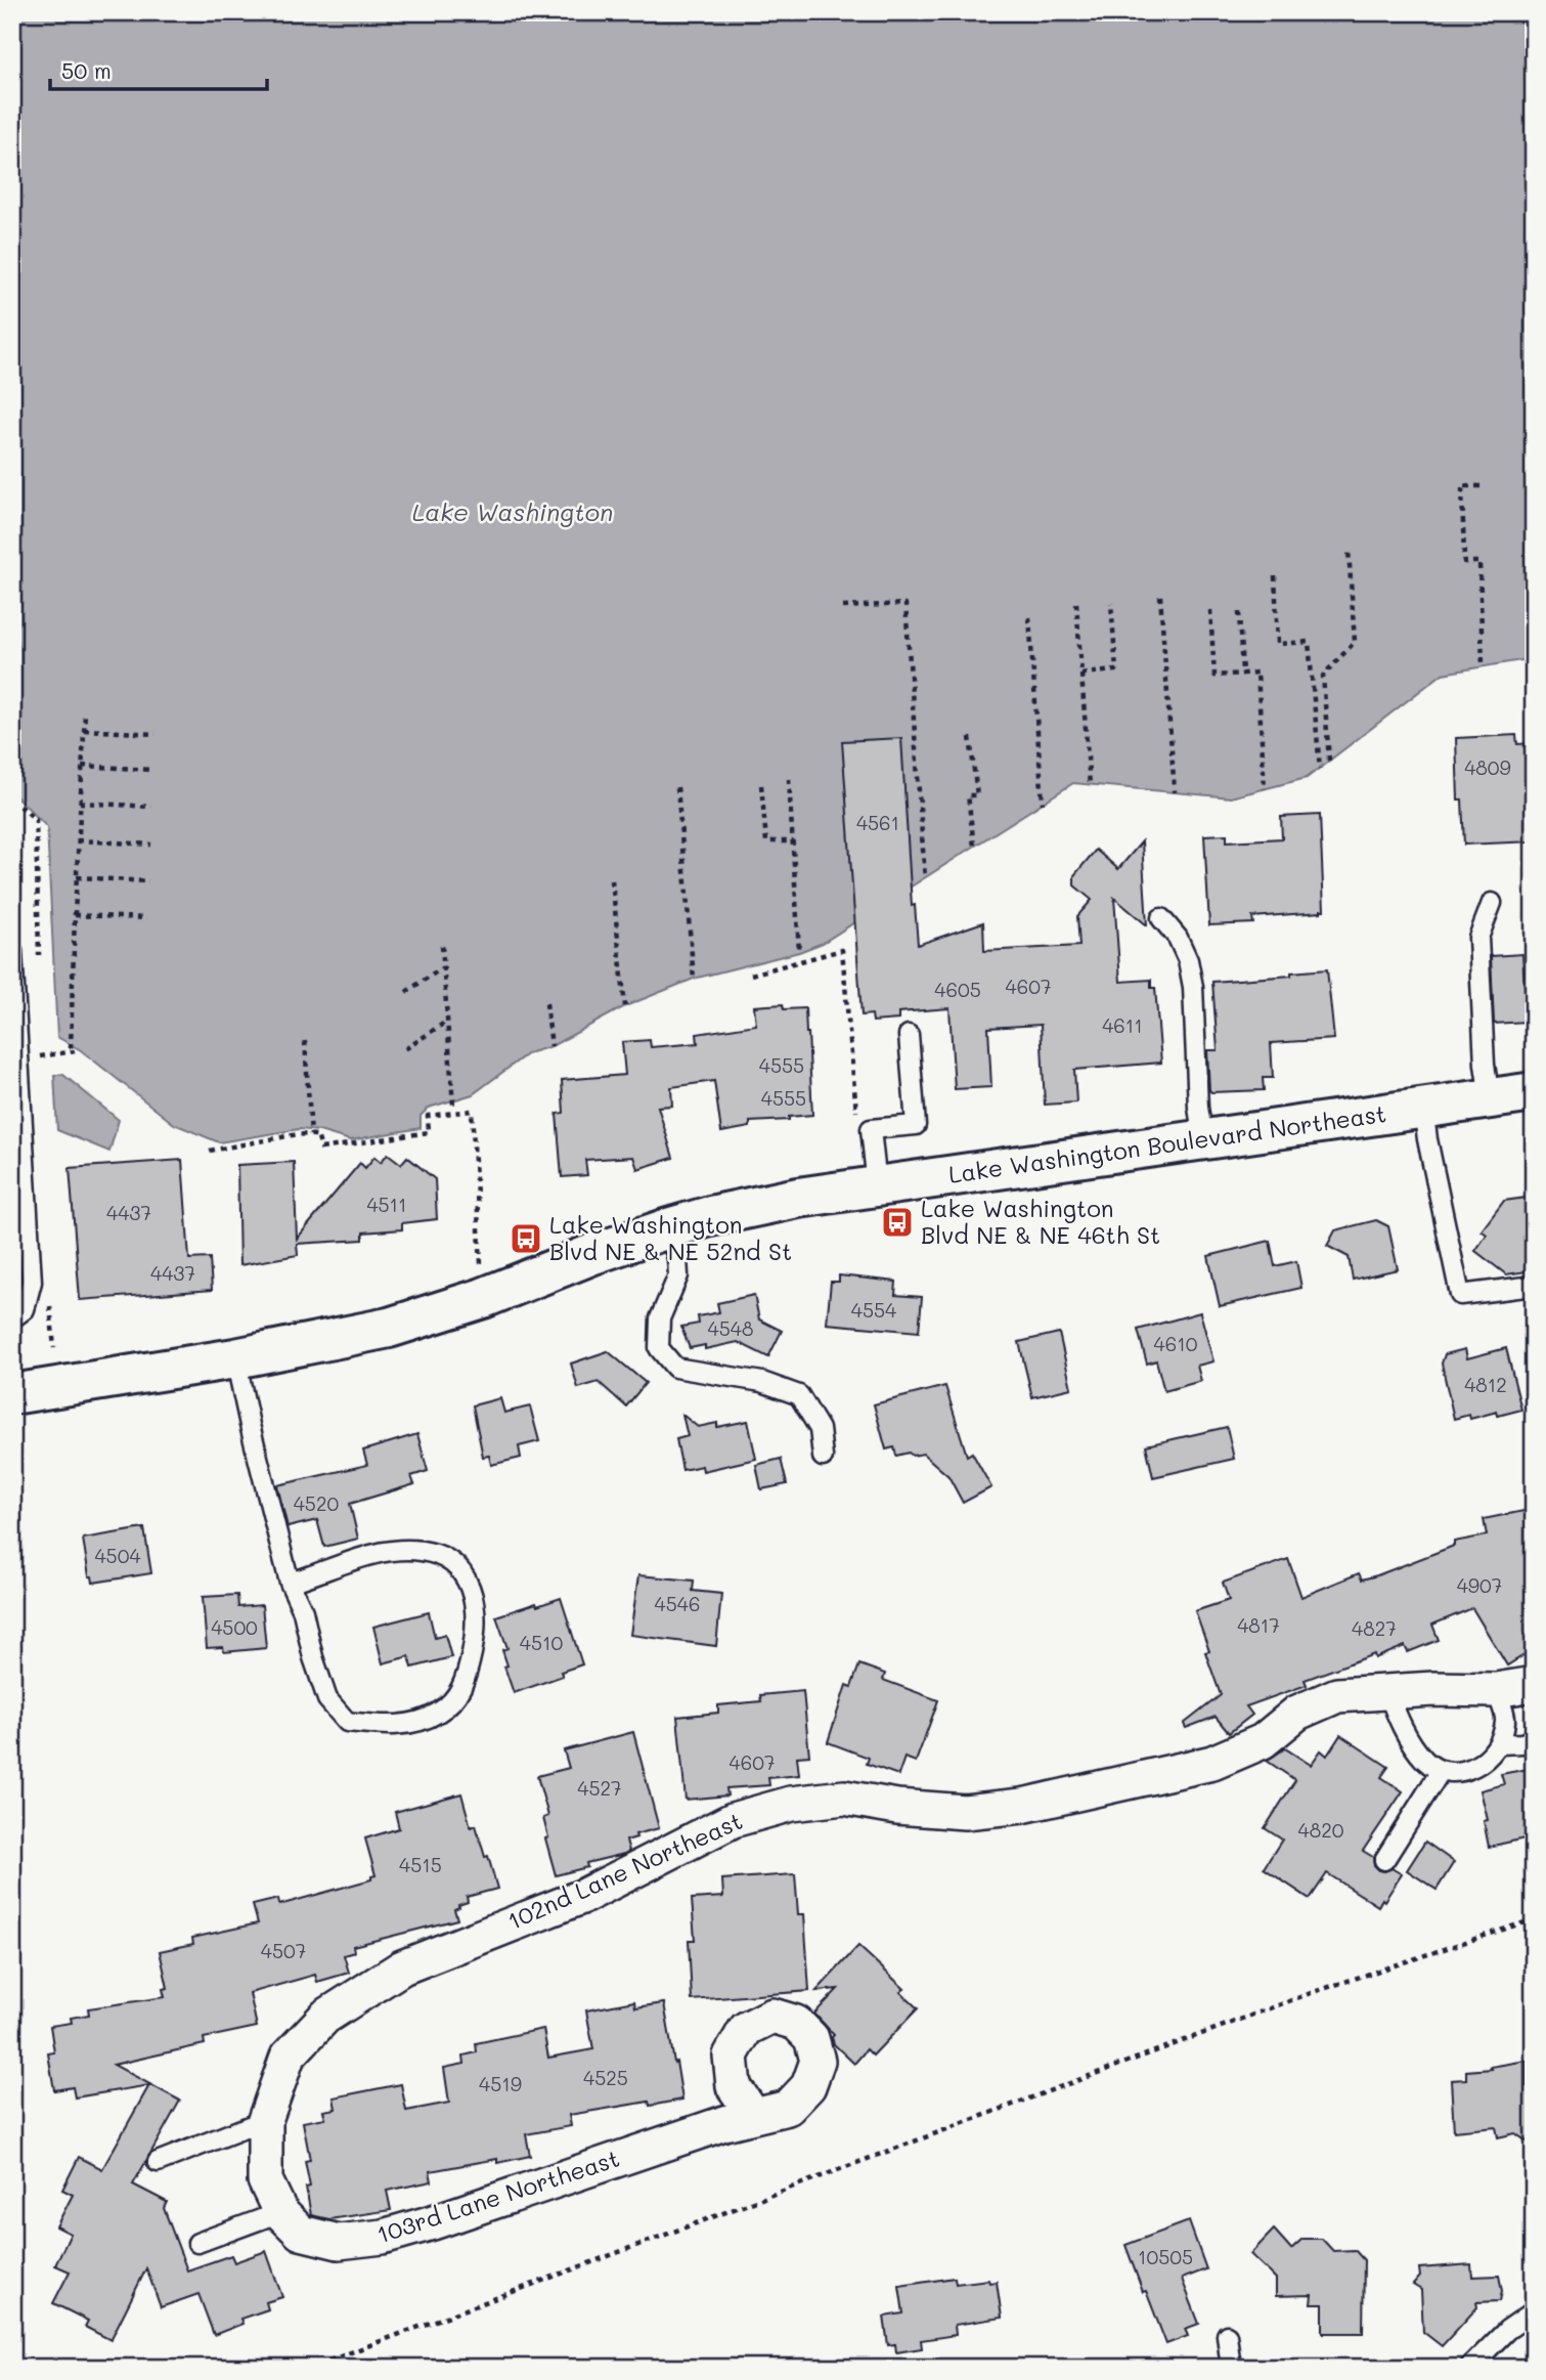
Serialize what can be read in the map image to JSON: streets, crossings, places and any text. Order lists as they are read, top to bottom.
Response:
{
  "streets": {
    "main road": ["Lake Washington Boulevard Northeast"],
    "street": ["102nd Lane Northeast", "103rd Lane Northeast"]
  },
  "crossings": [
    ["102nd Lane Northeast", "103rd Lane Northeast"]
  ],
  "water": ["Lake Washington"],
  "places": {
    "bus stop": ["Lake Washington Blvd NE & NE 46th St", "Lake Washington Blvd NE & NE 52nd St"]
  },
  "house_numbers": [
    "4809",
    "4561",
    "4607",
    "4605",
    "4611",
    "4555",
    "4555",
    "4511",
    "4437",
    "4437",
    "4554",
    "4548",
    "4610",
    "4812",
    "4520",
    "4504",
    "4907",
    "4546",
    "4817",
    "4500",
    "4827",
    "4510",
    "4607",
    "4527",
    "4820",
    "4515",
    "4507",
    "4525",
    "4519",
    "10505"
  ],
  "scale_bar": "50 m"
}
